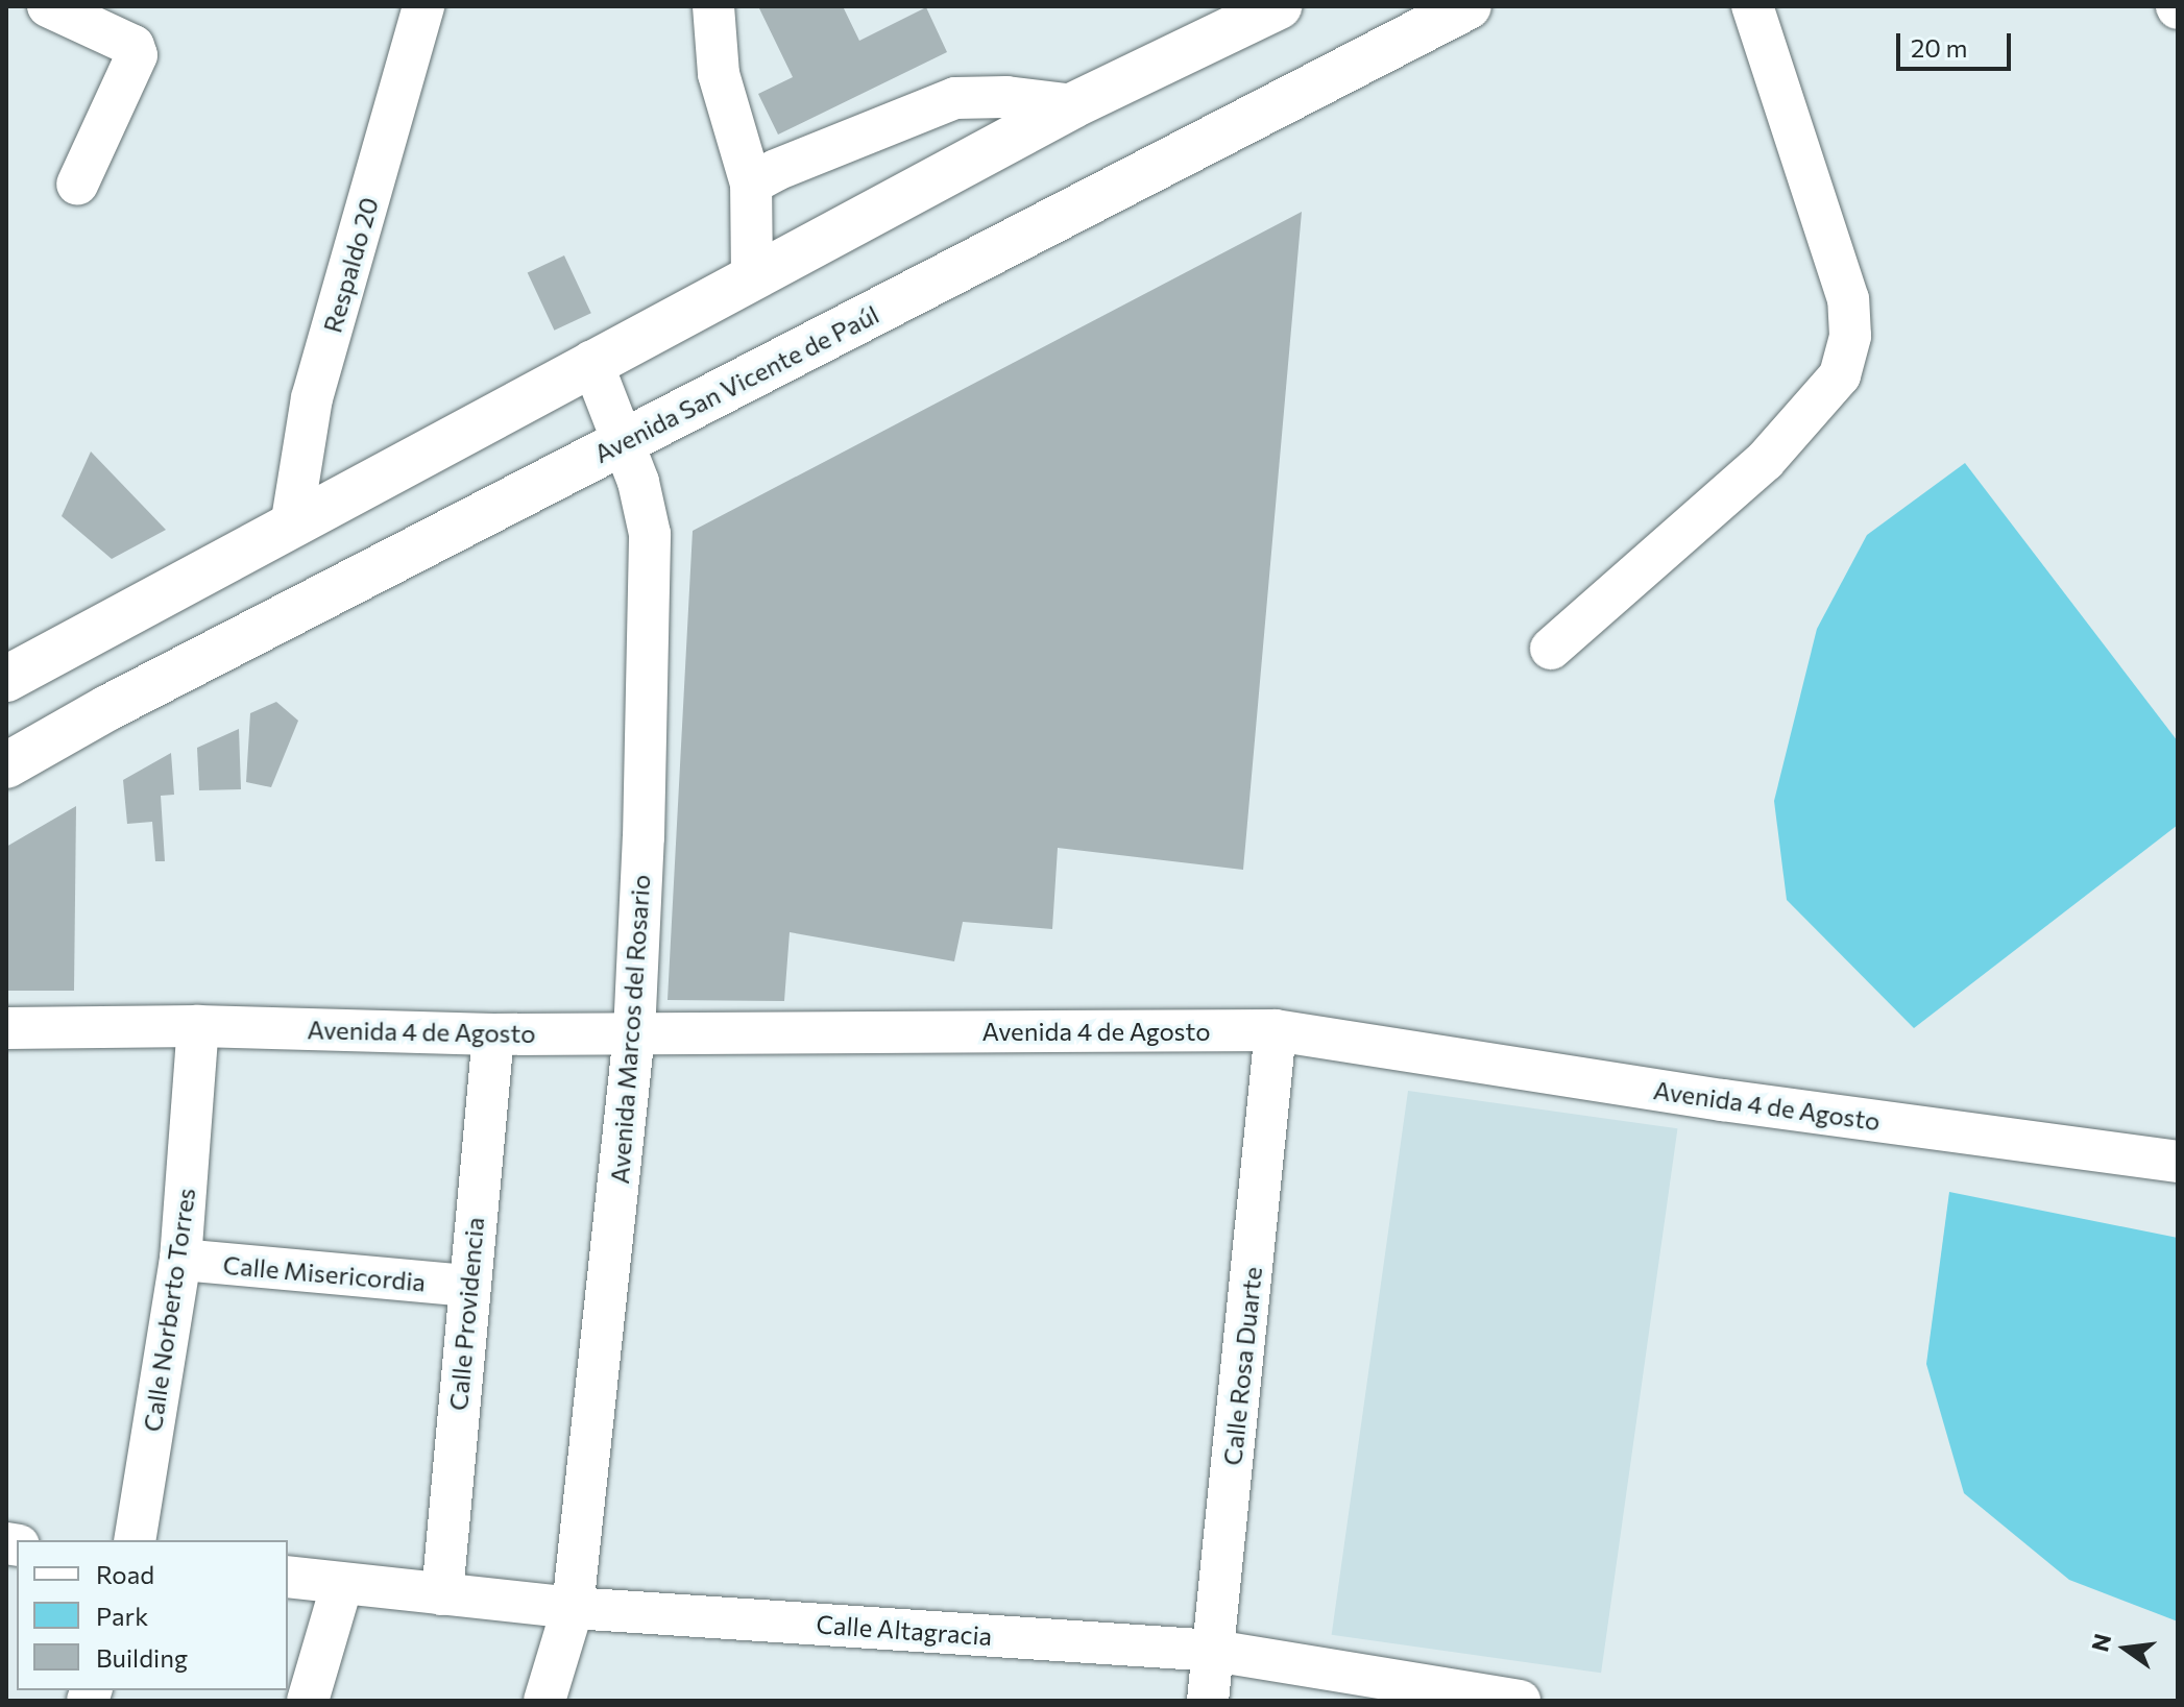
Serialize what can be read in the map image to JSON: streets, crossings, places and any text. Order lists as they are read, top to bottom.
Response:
{
  "streets": {
    "main road": ["Avenida San Vicente de Paúl"],
    "street": [
      "Respaldo 20",
      "Avenida Marcos del Rosario",
      "Avenida 4 de Agosto",
      "Calle Misericordia",
      "Calle Norberto Torres",
      "Calle Providencia",
      "Calle Rosa Duarte",
      "Calle Altagracia"
    ]
  },
  "crossings": [
    ["Avenida San Vicente de Paúl", "Avenida Marcos del Rosario"],
    ["Avenida Marcos del Rosario", "Avenida 4 de Agosto"],
    ["Avenida Marcos del Rosario", "Calle Altagracia"],
    ["Avenida 4 de Agosto", "Calle Norberto Torres"],
    ["Avenida 4 de Agosto", "Calle Providencia"],
    ["Avenida 4 de Agosto", "Calle Rosa Duarte"],
    ["Calle Misericordia", "Calle Norberto Torres"],
    ["Calle Misericordia", "Calle Providencia"],
    ["Calle Providencia", "Calle Altagracia"],
    ["Calle Rosa Duarte", "Calle Altagracia"]
  ],
  "legend": ["Road", "Park", "Building"],
  "scale_bar": "20 m",
  "north": "left"
}
